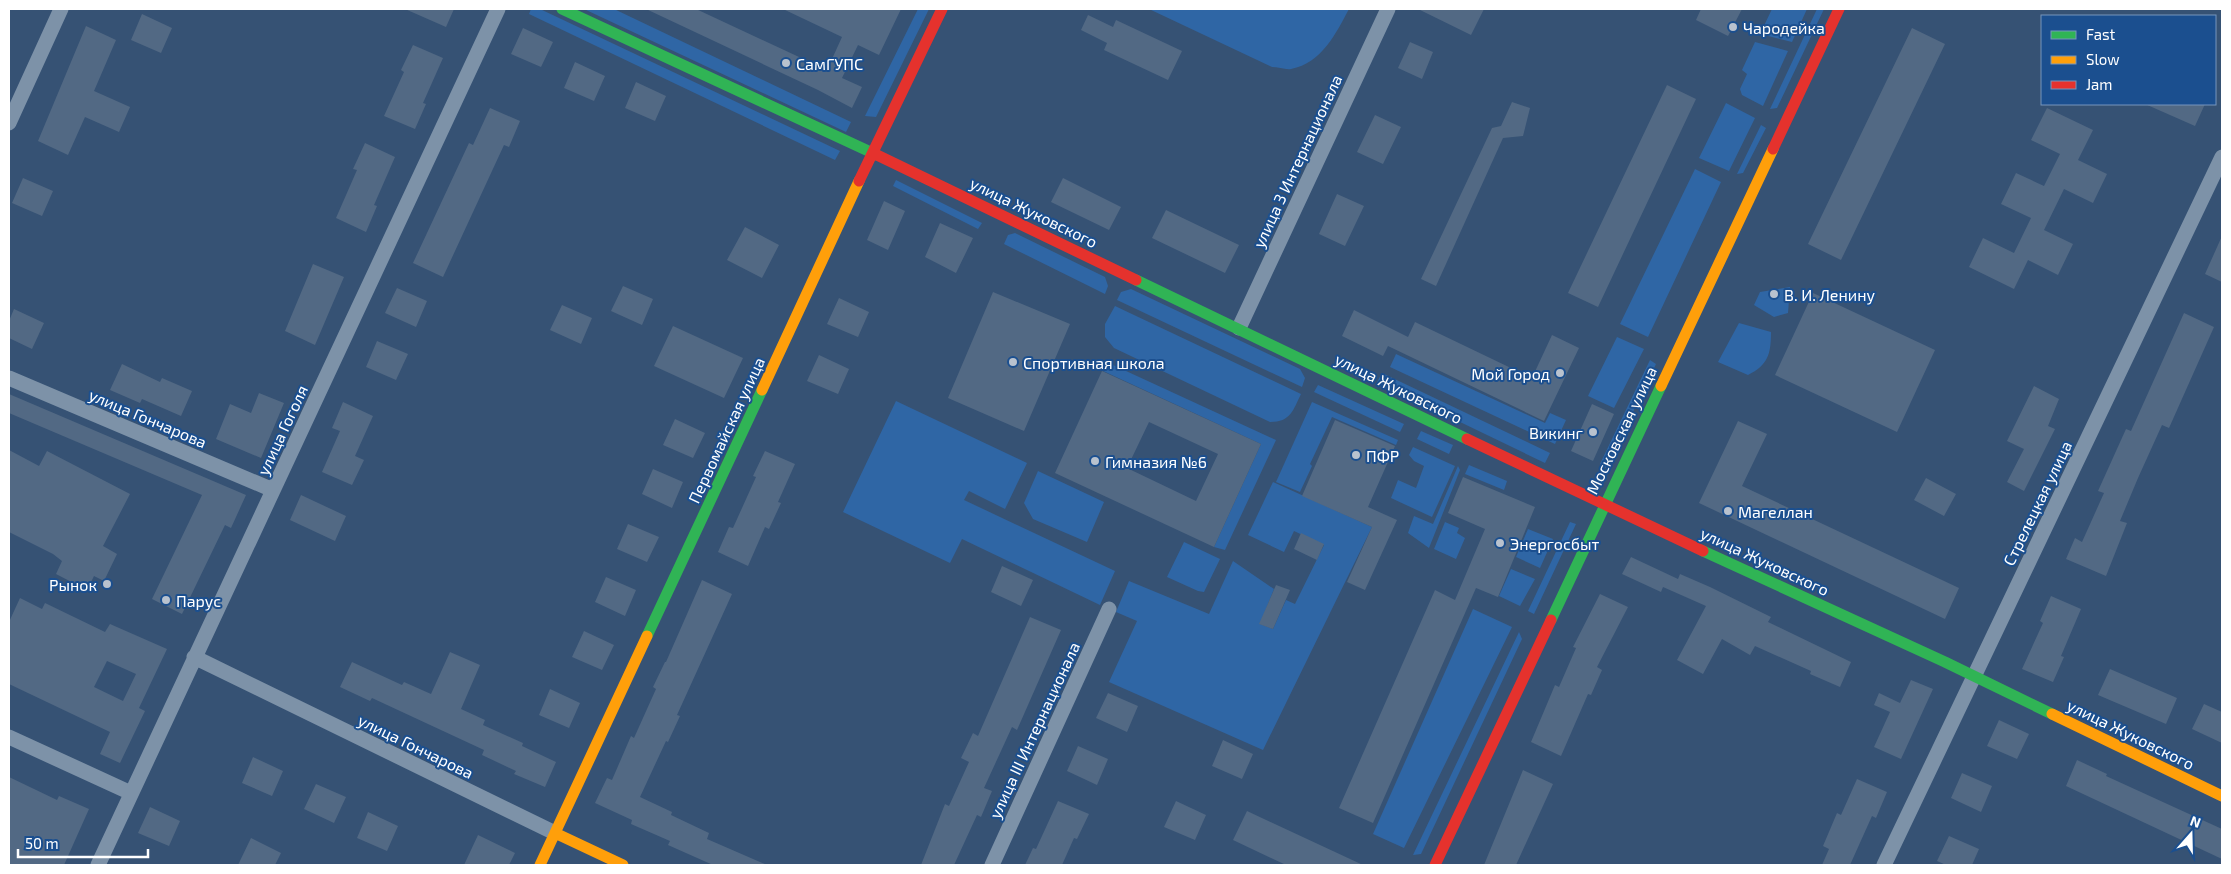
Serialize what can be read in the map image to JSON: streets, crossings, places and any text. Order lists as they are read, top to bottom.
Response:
{
  "streets": {
    "street": [
      "улица 3 Интернационала",
      "улица Жуковского",
      "улица Гончарова",
      "улица Гоголя",
      "Первомайская улица",
      "Московская улица",
      "Стрелецкая улица",
      "улица III Интернационала"
    ]
  },
  "crossings": [
    ["улица 3 Интернационала", "улица Жуковского"],
    ["улица Жуковского", "Первомайская улица"],
    ["улица Жуковского", "Московская улица"],
    ["улица Жуковского", "Стрелецкая улица"],
    ["улица Гончарова", "улица Гоголя"],
    ["улица Гончарова", "Первомайская улица"]
  ],
  "places": [
    "Чародейка",
    "СамГУПС",
    "В. И. Ленину",
    "Спортивная школа",
    "Мой Город",
    "Викинг",
    "ПФР",
    "Гимназия №6",
    "Магеллан",
    "Энергосбыт",
    "Рынок",
    "Парус"
  ],
  "legend": ["Fast", "Slow", "Jam"],
  "scale_bar": "50 m",
  "north": "top"
}
